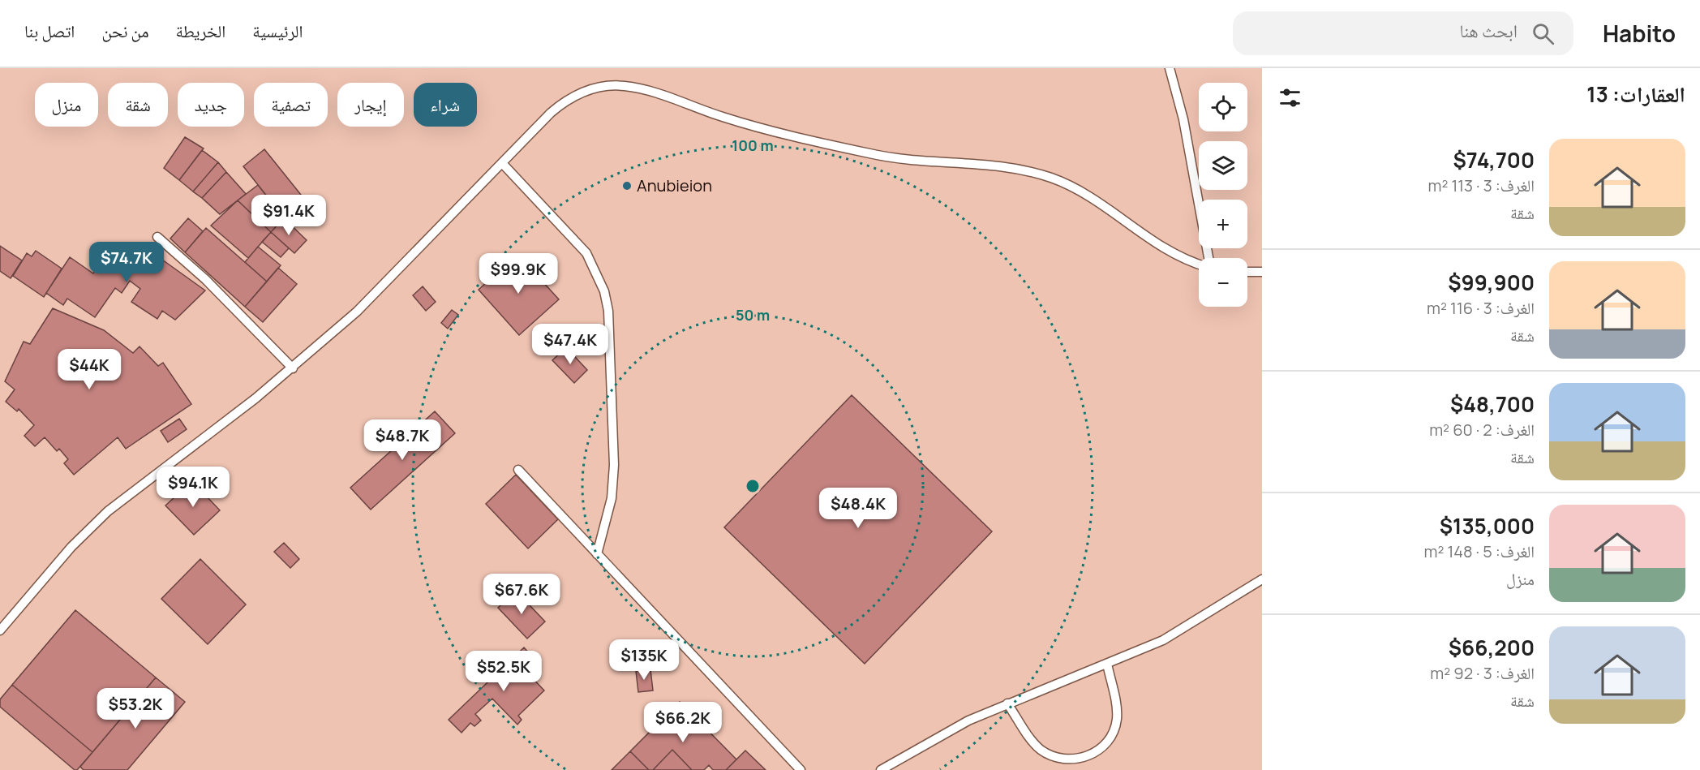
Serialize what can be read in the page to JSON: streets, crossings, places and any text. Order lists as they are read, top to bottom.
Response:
{
  "places": ["Anubieion"],
  "page": {
    "header": "Habito",
    "search": "ابحث هنا",
    "nav": [
      "الرئيسية",
      "الخريطة",
      "من نحن",
      "اتصل بنا"
    ],
    "heading": "العقارات: 13",
    "map_buttons": ["+", "−"],
    "chip": [
      "شراء",
      "إيجار",
      "تصفية",
      "جديد",
      "شقة",
      "منزل"
    ],
    "list": [
      {
        "name": "$74,700",
        "note": "الغرف: 3 · 113 m² · شقة"
      },
      {
        "name": "$99,900",
        "note": "الغرف: 3 · 116 m² · شقة"
      },
      {
        "name": "$48,700",
        "note": "الغرف: 2 · 60 m² · شقة"
      },
      {
        "name": "$135,000",
        "note": "الغرف: 5 · 148 m² · منزل"
      },
      {
        "name": "$66,200",
        "note": "الغرف: 3 · 92 m² · شقة"
      }
    ],
    "price": [
      "$91.4K",
      "$74.7K",
      "$99.9K",
      "$47.4K",
      "$44K",
      "$48.7K",
      "$94.1K",
      "$48.4K",
      "$67.6K",
      "$135K",
      "$52.5K",
      "$53.2K",
      "$66.2K"
    ]
  },
  "rings": ["100 m", "50 m"]
}
